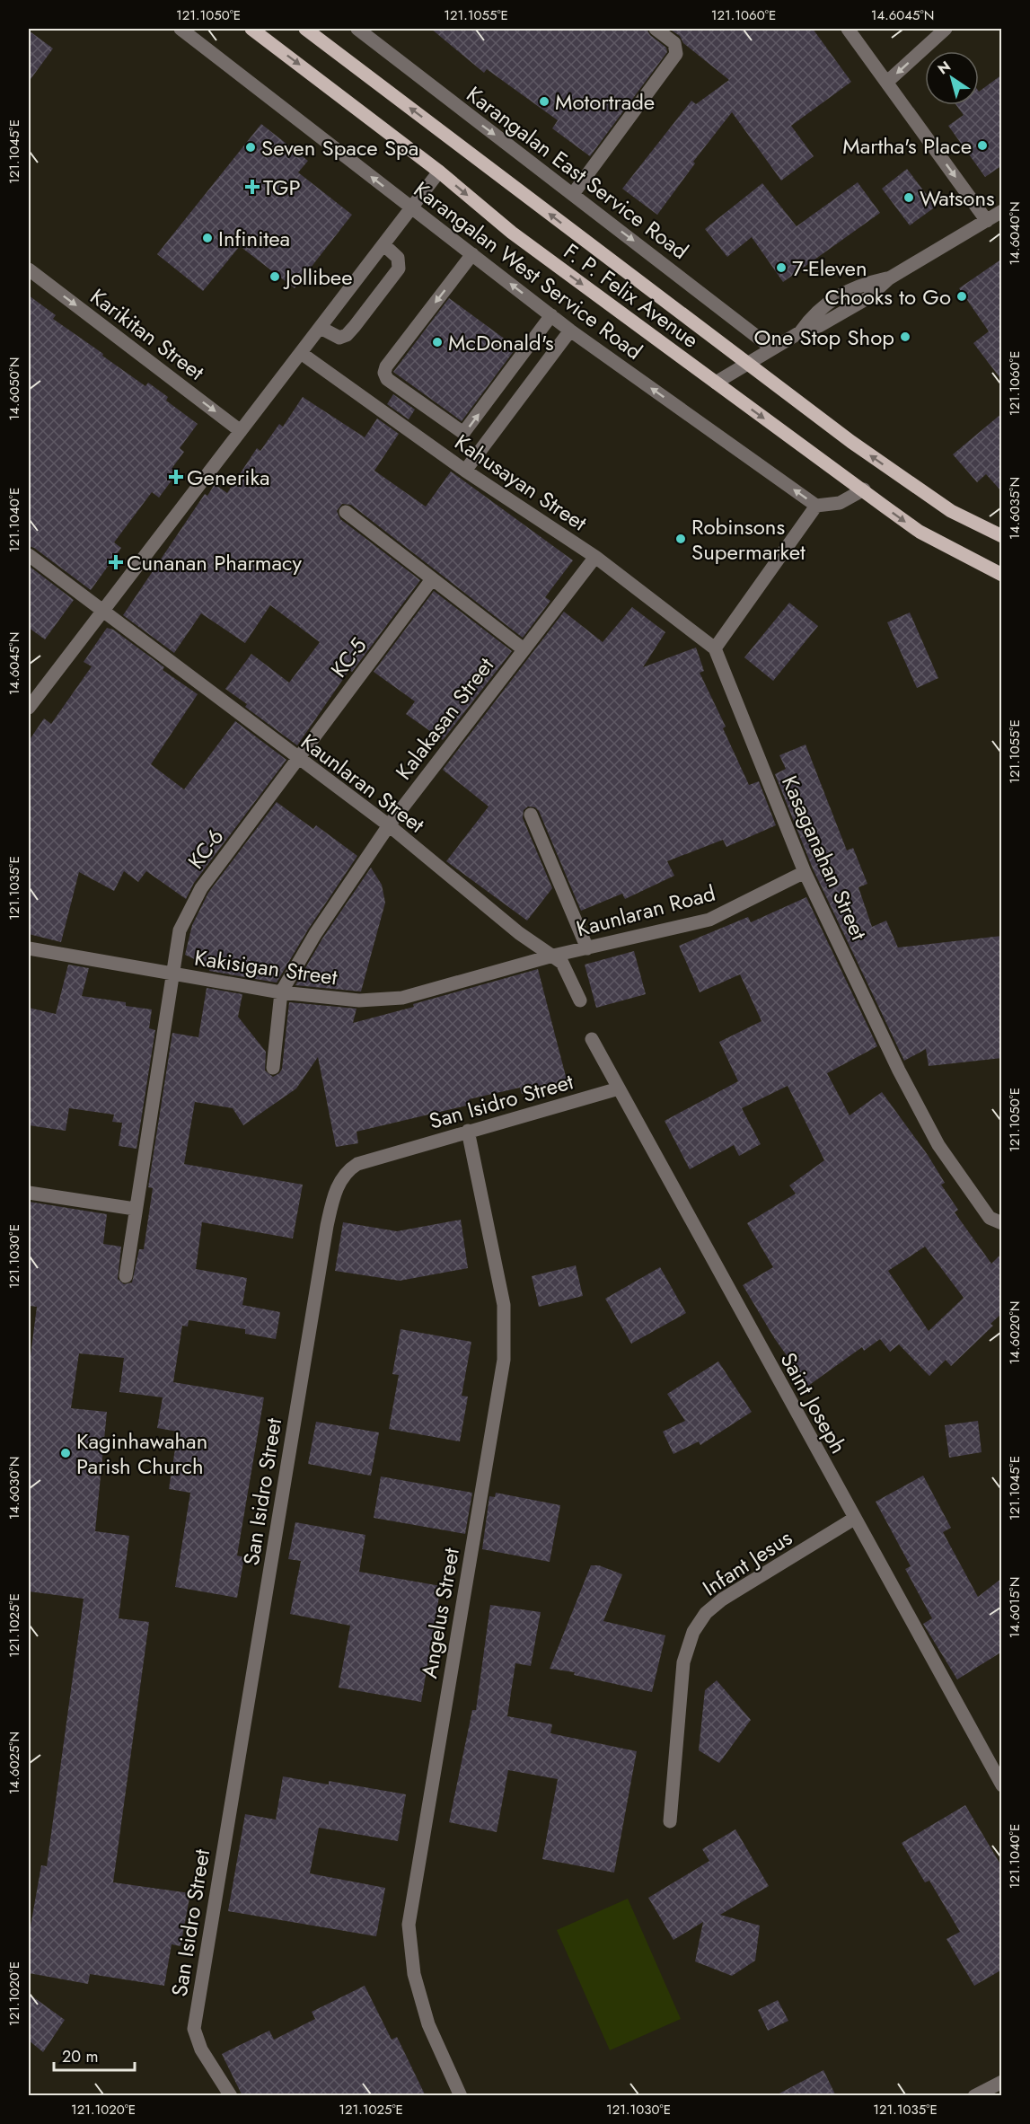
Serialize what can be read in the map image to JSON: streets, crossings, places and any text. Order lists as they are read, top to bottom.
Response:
{
  "streets": {
    "main road": ["F. P. Felix Avenue"],
    "street": [
      "Karangalan East Service Road",
      "Karangalan West Service Road",
      "Karikitan Street",
      "Kahusayan Street",
      "KC-5",
      "Kalakasan Street",
      "Kaunlaran Street",
      "KC-6",
      "Kasaganahan Street",
      "Kaunlaran Road",
      "Kakisigan Street",
      "San Isidro Street",
      "Saint Joseph",
      "Infant Jesus",
      "Angelus Street"
    ]
  },
  "crossings": [
    ["Kahusayan Street", "Kalakasan Street"],
    ["Kahusayan Street", "Kasaganahan Street"],
    ["KC-5", "Kaunlaran Street"],
    ["KC-5", "KC-6"],
    ["Kalakasan Street", "Kaunlaran Street"],
    ["Kalakasan Street", "Kakisigan Street"],
    ["Kaunlaran Street", "KC-6"],
    ["Kaunlaran Street", "Kaunlaran Road"],
    ["Kaunlaran Street", "Kakisigan Street"],
    ["KC-6", "Kakisigan Street"],
    ["Kasaganahan Street", "Kaunlaran Road"],
    ["Kaunlaran Road", "Kakisigan Street"],
    ["San Isidro Street", "Saint Joseph"],
    ["San Isidro Street", "Angelus Street"],
    ["Saint Joseph", "Infant Jesus"]
  ],
  "one_way": ["Karangalan East Service Road", "Karangalan West Service Road", "Karikitan Street"],
  "places": {
    "other": [
      "Motortrade",
      "Martha's Place",
      "Seven Space Spa",
      "Watsons",
      "Infinitea",
      "7-Eleven",
      "Jollibee",
      "Chooks to Go",
      "One Stop Shop",
      "McDonald's",
      "Robinsons Supermarket",
      "Kaginhawahan Parish Church"
    ],
    "health": ["TGP", "Generika", "Cunanan Pharmacy"]
  },
  "scale_bar": "20 m",
  "north": "top left",
  "coordinates": [
    "121.1050°E",
    "121.1055°E",
    "121.1060°E",
    "14.6045°N",
    "121.1045°E",
    "14.6040°N",
    "14.6050°N",
    "14.6035°N",
    "121.1040°E",
    "121.1035°E",
    "121.1030°E",
    "14.6020°N",
    "14.6030°N",
    "14.6015°N",
    "121.1025°E",
    "14.6025°N",
    "121.1020°E"
  ]
}
